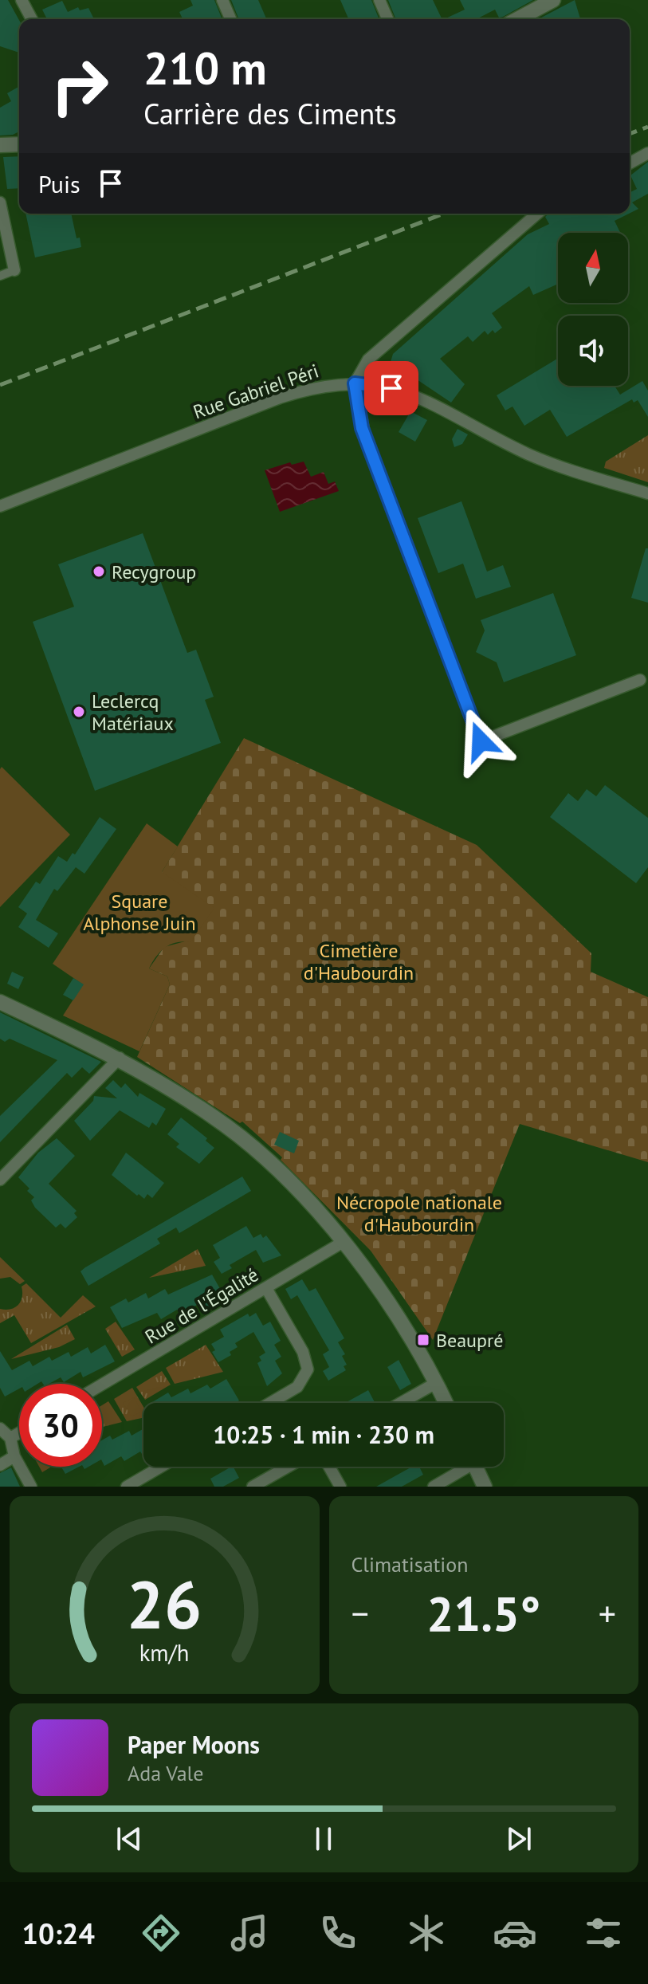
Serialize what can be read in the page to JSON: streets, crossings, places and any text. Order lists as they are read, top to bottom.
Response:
{
  "streets": {
    "street": ["Rue Gabriel Péri", "Rue de l'Égalité"]
  },
  "parks": ["Square Alphonse Juin", "Cimetière d'Haubourdin", "Nécropole nationale d'Haubourdin"],
  "places": {
    "other": ["Recygroup", "Leclercq Matériaux"],
    "transit": ["Beaupré"]
  },
  "north": "top",
  "page": {
    "turn": ["210 m", "Carrière des Ciments"],
    "then": "Puis",
    "limit": "30",
    "trip": "10:25 · 1 min · 230 m",
    "tile": "Climatisation",
    "heat": ["−", "21.5°", "+"],
    "song": ["Paper Moons", "Ada Vale"],
    "tabs": "10:24",
    "gauge": ["26", "km/h"]
  }
}
